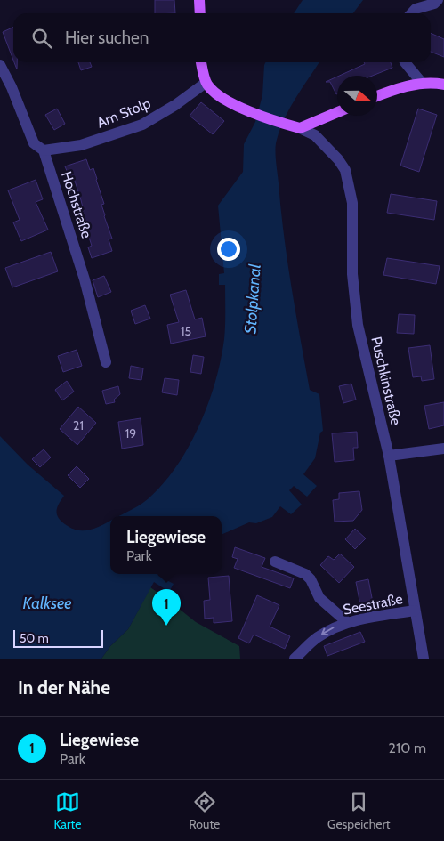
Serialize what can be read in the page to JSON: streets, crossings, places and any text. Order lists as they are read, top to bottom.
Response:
{
  "streets": {
    "street": [
      "Am Stolp",
      "Hochstraße",
      "Puschkinstraße",
      "Seestraße"
    ]
  },
  "crossings": [
    ["Am Stolp", "Hochstraße"],
    ["Puschkinstraße", "Seestraße"]
  ],
  "one_way": ["Seestraße"],
  "water": ["Stolpkanal", "Kalksee"],
  "house_numbers": ["15", "21", "19"],
  "scale_bar": "50 m",
  "north": "right",
  "page": {
    "search": "Hier suchen",
    "popup": ["Liegewiese", "Park"],
    "pins": "1",
    "scale": "50 m",
    "heading": "In der Nähe",
    "list": [
      {
        "mark": "1",
        "name": "Liegewiese",
        "note": "Park",
        "value": "210 m"
      }
    ],
    "nav": ["Karte", "Route", "Gespeichert"]
  }
}
